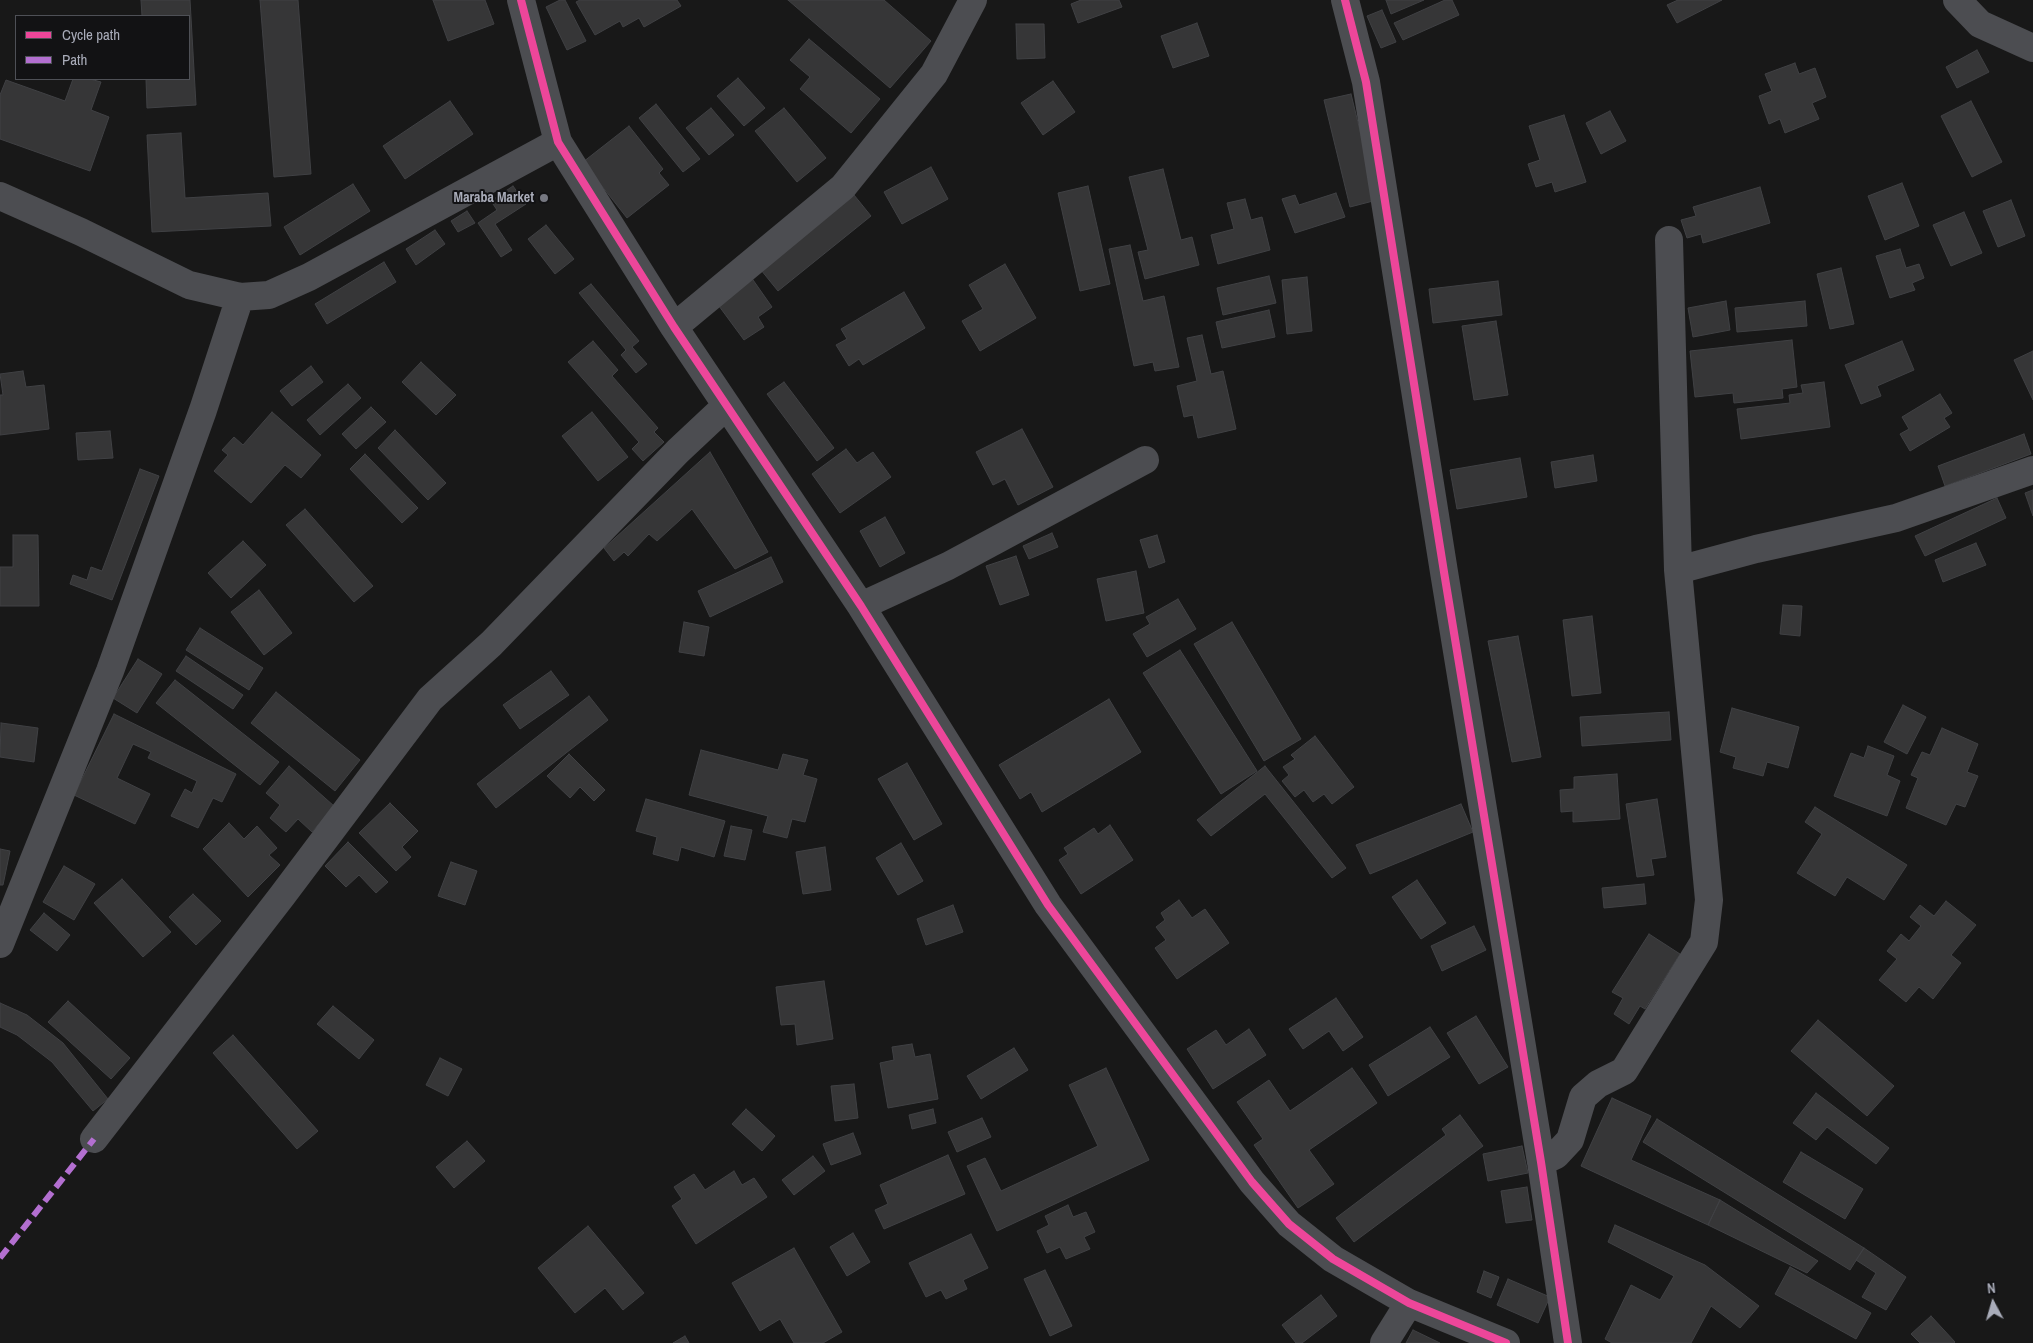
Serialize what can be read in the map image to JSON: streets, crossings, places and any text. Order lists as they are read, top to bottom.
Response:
{
  "places": ["Maraba Market"],
  "legend": ["Cycle path", "Path"],
  "north": "top"
}
